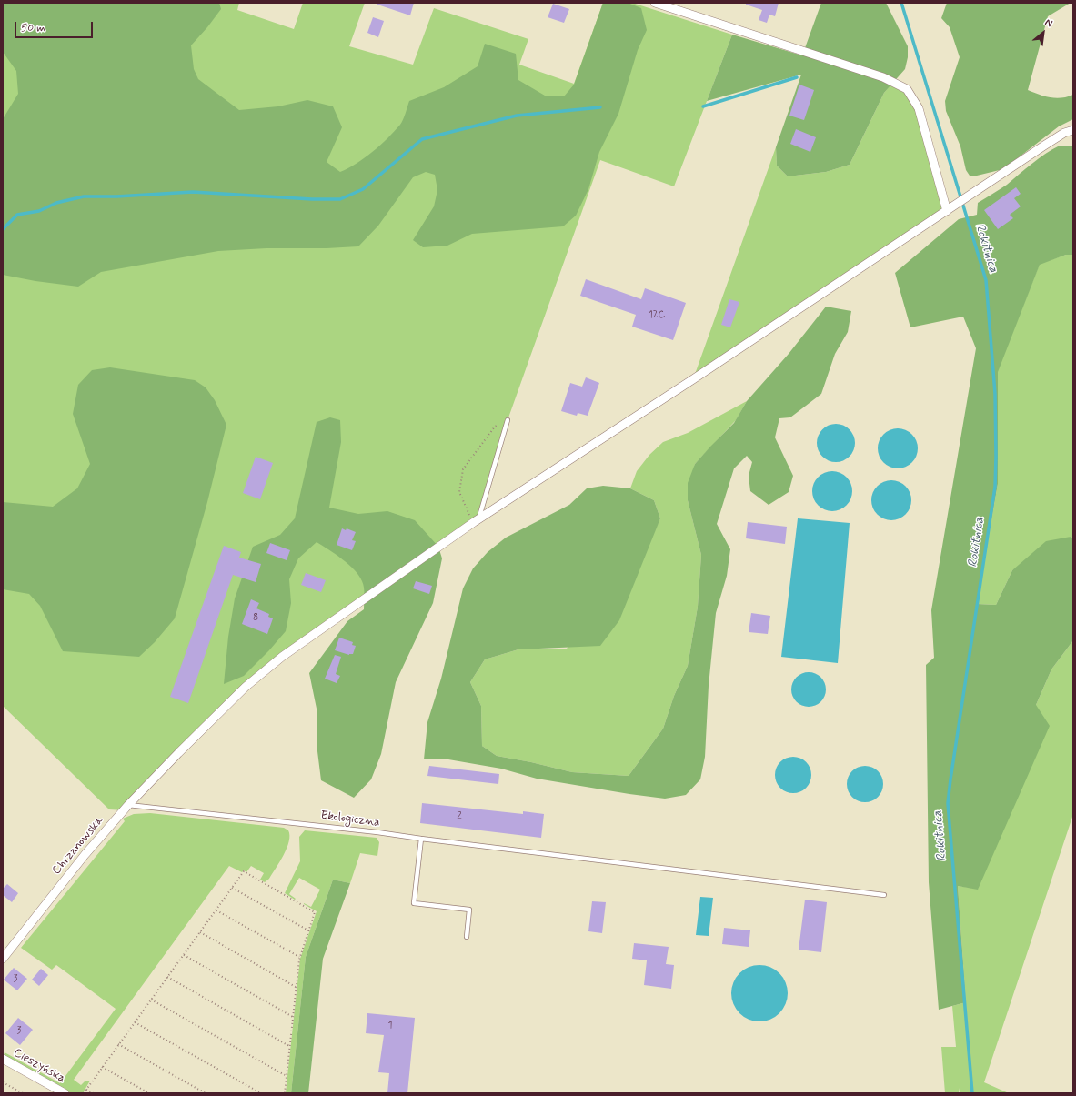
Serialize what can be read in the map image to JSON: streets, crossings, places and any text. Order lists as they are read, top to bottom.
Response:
{
  "streets": {
    "street": ["Chrzanowska", "Cieszyńska"],
    "lane": ["Ekologiczna"]
  },
  "crossings": [
    ["Ekologiczna", "Chrzanowska"]
  ],
  "water": ["Rokitnica"],
  "house_numbers": [
    "12C",
    "8",
    "2",
    "3",
    "1",
    "3"
  ],
  "scale_bar": "50 m",
  "north": "top right"
}
